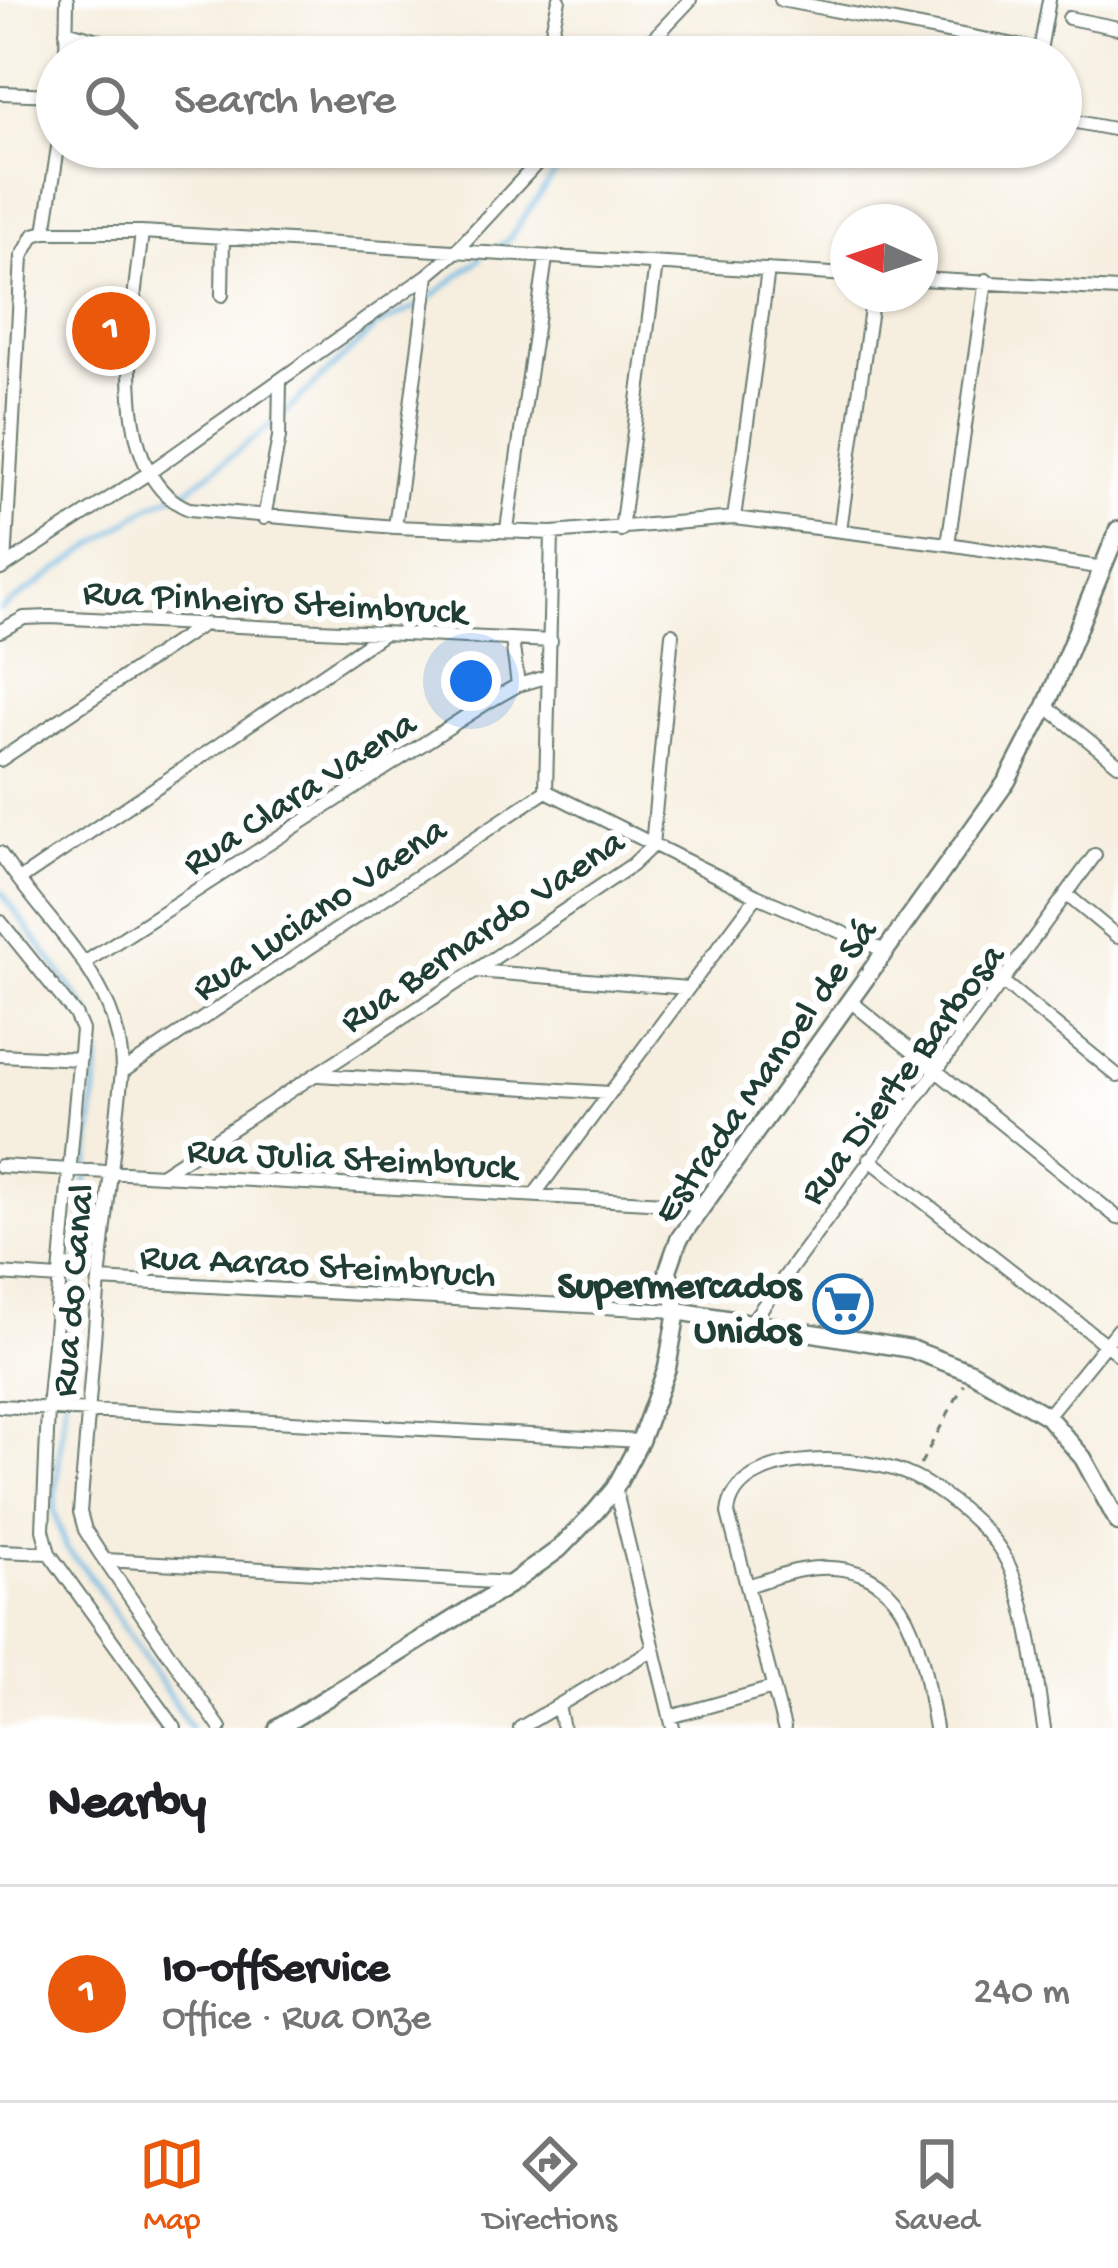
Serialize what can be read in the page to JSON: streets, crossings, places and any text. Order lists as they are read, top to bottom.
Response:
{
  "streets": {
    "main road": ["Estrada Manoel de Sá"],
    "street": [
      "Rua Pinheiro Steimbruck",
      "Rua Clara Vaena",
      "Rua Luciano Vaena",
      "Rua Bernardo Vaena",
      "Rua Dierte Barbosa",
      "Rua Julia Steimbruck",
      "Rua Aarao Steimbruch",
      "Rua do Canal"
    ]
  },
  "crossings": [
    ["Rua Clara Vaena", "Rua do Canal"],
    ["Rua Luciano Vaena", "Rua do Canal"],
    ["Rua Bernardo Vaena", "Rua Julia Steimbruck"],
    ["Estrada Manoel de Sá", "Rua Julia Steimbruck"],
    ["Estrada Manoel de Sá", "Rua Aarao Steimbruch"],
    ["Rua Julia Steimbruck", "Rua do Canal"],
    ["Rua Aarao Steimbruch", "Rua do Canal"]
  ],
  "places": {
    "supermarket": ["Supermercados Unidos"]
  },
  "north": "left",
  "page": {
    "search": "Search here",
    "pins": "1",
    "heading": "Nearby",
    "list": [
      {
        "mark": "1",
        "name": "Io-offService",
        "note": "Office · Rua Onze",
        "value": "240 m"
      }
    ],
    "nav": ["Map", "Directions", "Saved"]
  }
}
